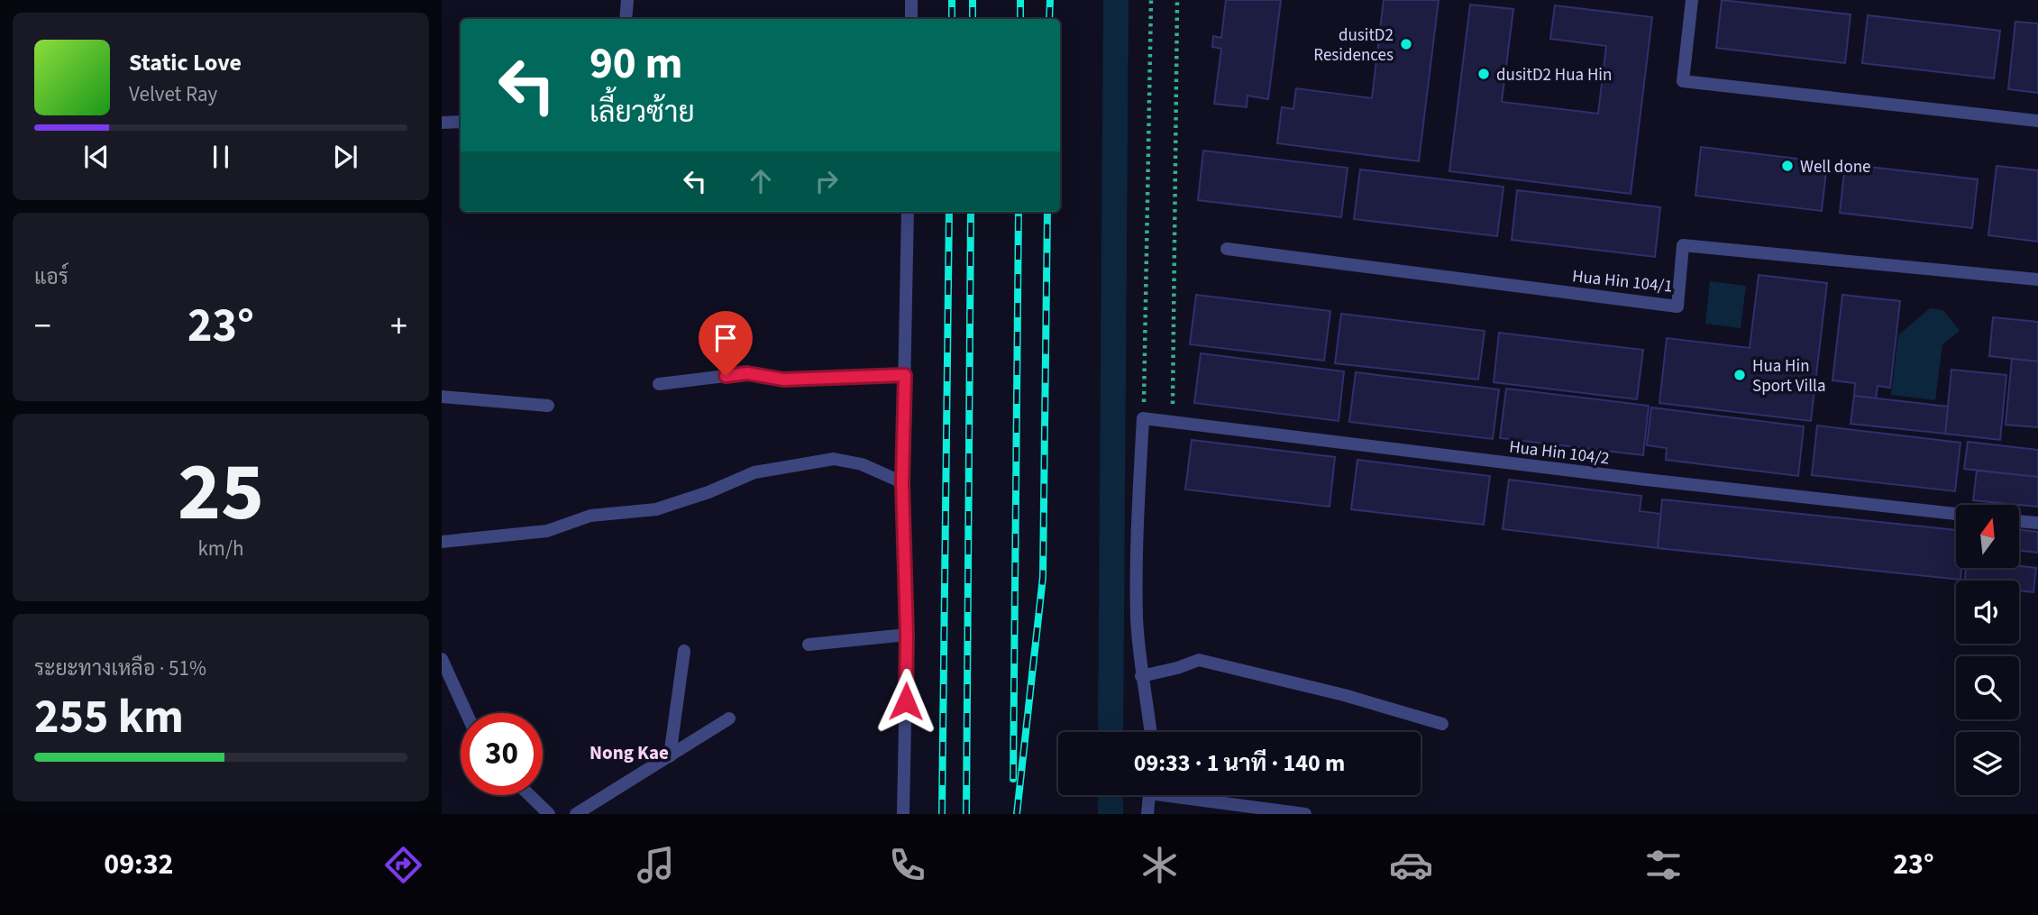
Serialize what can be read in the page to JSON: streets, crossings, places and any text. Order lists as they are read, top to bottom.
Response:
{
  "streets": {
    "street": ["Hua Hin 104/1", "Hua Hin 104/2"]
  },
  "districts": ["Nong Kae"],
  "places": [
    "dusitD2 Residences",
    "dusitD2 Hua Hin",
    "Well done",
    "Hua Hin Sport Villa"
  ],
  "north": "top",
  "page": {
    "turn": ["90 m", "เลี้ยวซ้าย"],
    "song": ["Static Love", "Velvet Ray"],
    "tile": [
      "แอร์",
      ["25", "km/h"],
      ["ระยะทางเหลือ · 51%", "255 km"]
    ],
    "heat": ["−", "23°", "+"],
    "limit": "30",
    "trip": "09:33 · 1 นาที · 140 m",
    "tabs": ["09:32", "23°"]
  }
}
